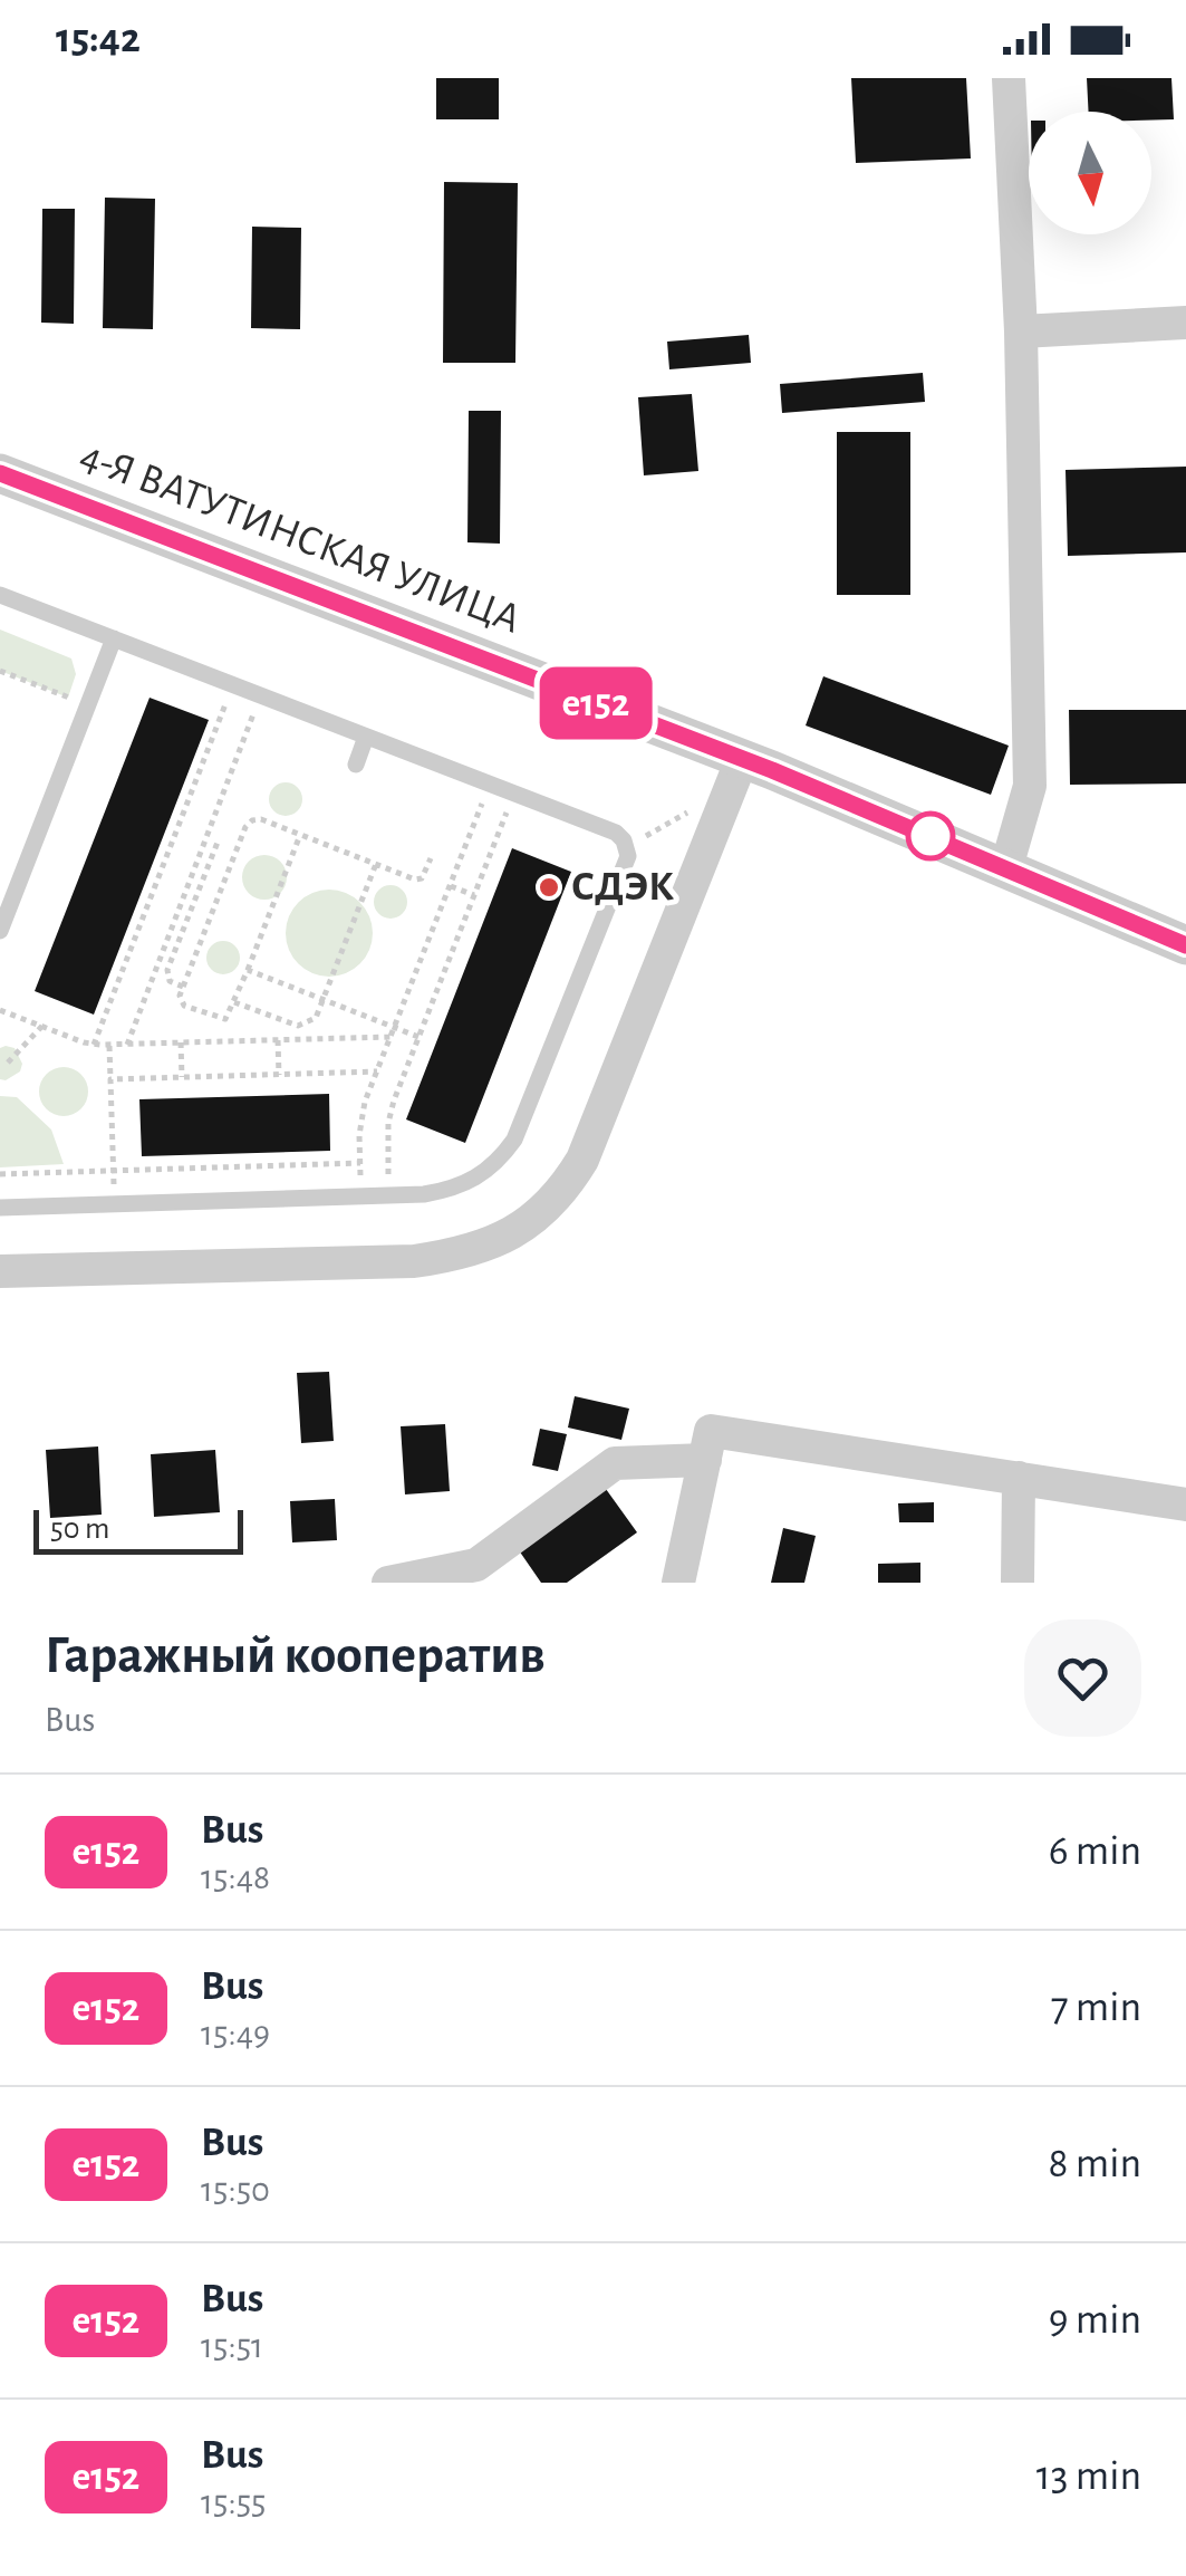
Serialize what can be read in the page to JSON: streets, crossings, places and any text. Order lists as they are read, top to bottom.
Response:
{
  "streets": {
    "street": ["4-Я ВАТУТИНСКАЯ УЛИЦА"]
  },
  "places": ["СДЭК"],
  "lines": ["bus line е152"],
  "scale_bar": "50 m",
  "north": "bottom",
  "page": {
    "status": "15:42",
    "on_map": "е152",
    "scale": "50 m",
    "heading": ["Гаражный кооператив", "Bus"],
    "list": [
      {
        "mark": "е152",
        "name": "Bus",
        "note": "15:48",
        "value": "6 min"
      },
      {
        "mark": "е152",
        "name": "Bus",
        "note": "15:49",
        "value": "7 min"
      },
      {
        "mark": "е152",
        "name": "Bus",
        "note": "15:50",
        "value": "8 min"
      },
      {
        "mark": "е152",
        "name": "Bus",
        "note": "15:51",
        "value": "9 min"
      },
      {
        "mark": "е152",
        "name": "Bus",
        "note": "15:55",
        "value": "13 min"
      }
    ]
  }
}
